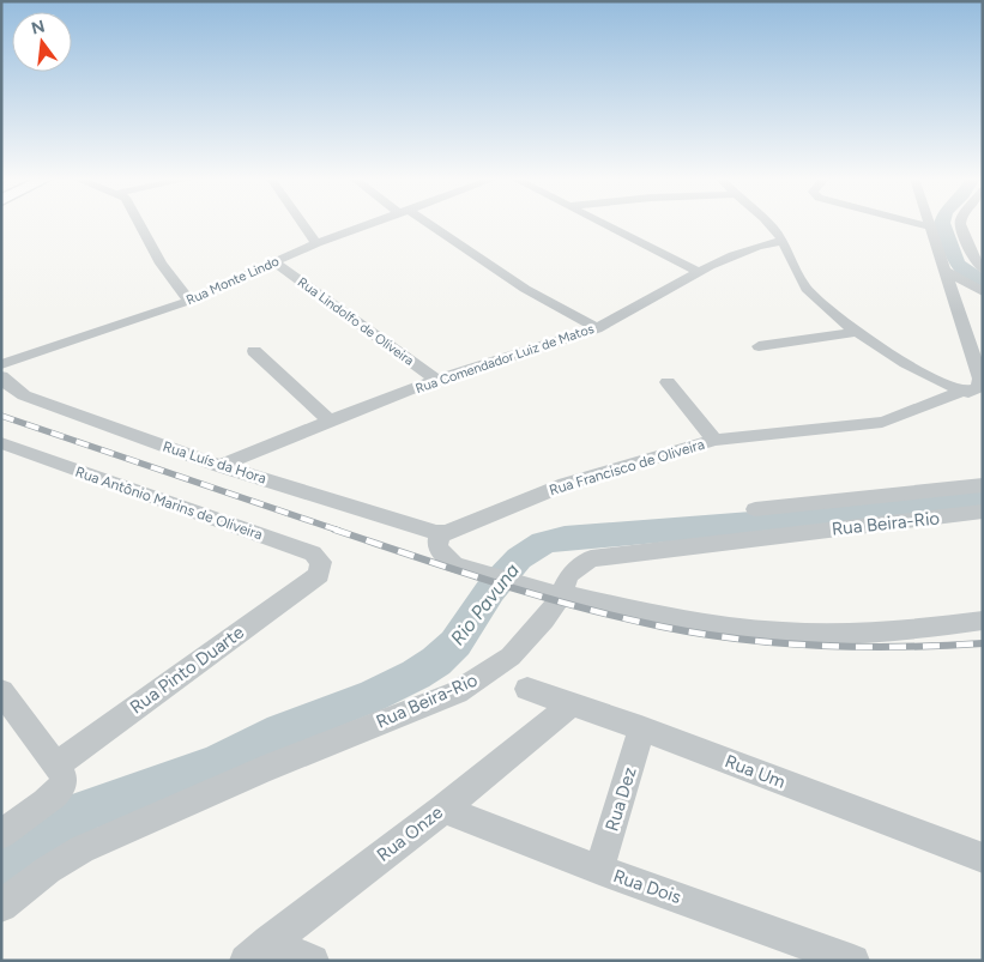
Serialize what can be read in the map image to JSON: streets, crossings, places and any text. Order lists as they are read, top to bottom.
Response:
{
  "streets": {
    "street": [
      "Rua Monte Lindo",
      "Rua Lindolfo de Oliveira",
      "Rua Comendador Luiz de Matos",
      "Rua Luís da Hora",
      "Rua Francisco de Oliveira",
      "Rua Antônio Marins de Oliveira",
      "Rua Beira-Rio",
      "Rua Pinto Duarte",
      "Rua Um",
      "Rua Dez",
      "Rua Onze",
      "Rua Dois"
    ]
  },
  "crossings": [
    ["Rua Monte Lindo", "Rua Lindolfo de Oliveira"],
    ["Rua Lindolfo de Oliveira", "Rua Comendador Luiz de Matos"],
    ["Rua Comendador Luiz de Matos", "Rua Luís da Hora"],
    ["Rua Luís da Hora", "Rua Francisco de Oliveira"],
    ["Rua Antônio Marins de Oliveira", "Rua Pinto Duarte"],
    ["Rua Um", "Rua Dez"],
    ["Rua Um", "Rua Onze"],
    ["Rua Dez", "Rua Dois"],
    ["Rua Onze", "Rua Dois"]
  ],
  "water": ["Rio Pavuna"],
  "north": "top"
}
